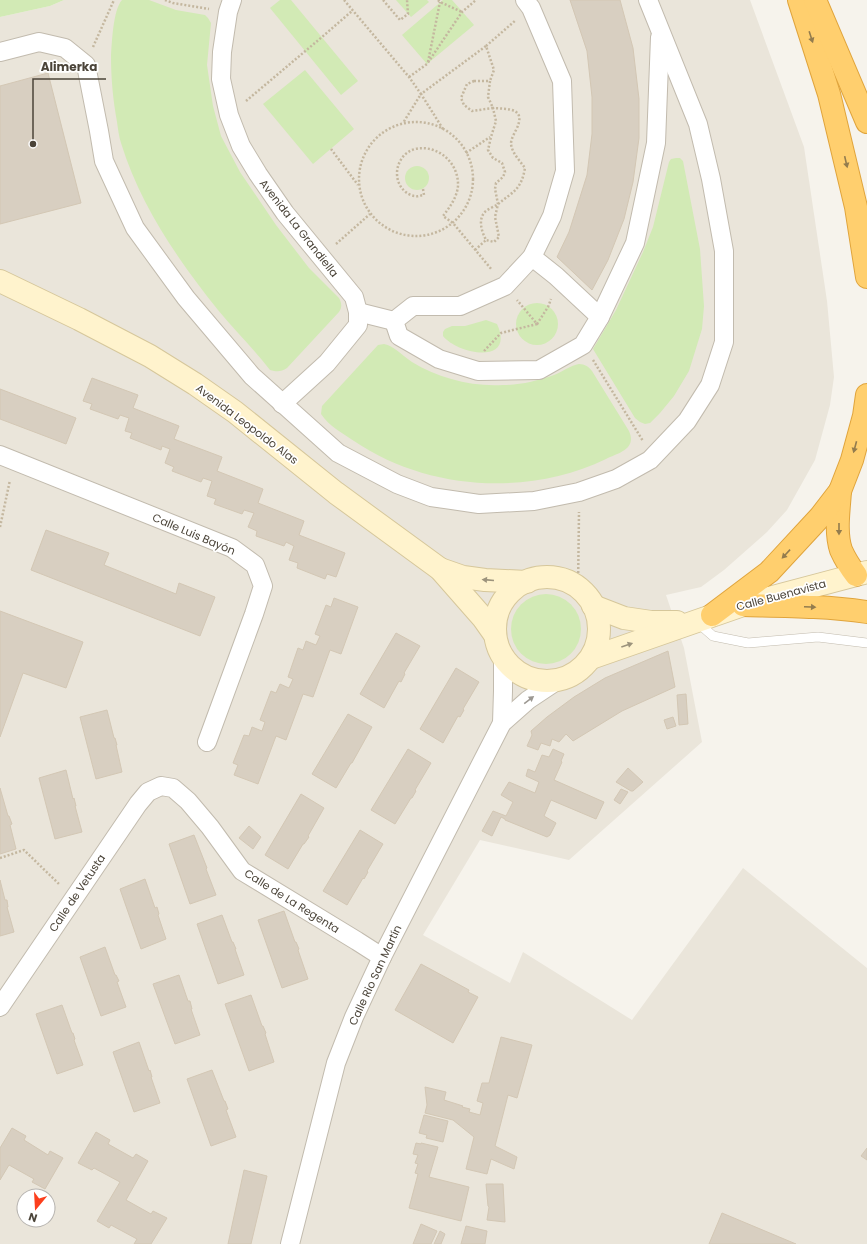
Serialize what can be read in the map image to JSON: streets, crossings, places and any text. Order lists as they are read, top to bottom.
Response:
{
  "streets": {
    "main road": ["Avenida Leopoldo Alas", "Calle Buenavista"],
    "street": [
      "Avenida La Grandiella",
      "Calle Luis Bayón",
      "Calle de Vetusta",
      "Calle de La Regenta",
      "Calle Rio San Martín"
    ]
  },
  "crossings": [
    ["Avenida Leopoldo Alas", "Calle Buenavista"],
    ["Avenida Leopoldo Alas", "Calle Rio San Martín"],
    ["Calle Buenavista", "Calle Rio San Martín"],
    ["Calle de Vetusta", "Calle de La Regenta"],
    ["Calle de La Regenta", "Calle Rio San Martín"]
  ],
  "places": ["Alimerka"],
  "north": "bottom"
}
